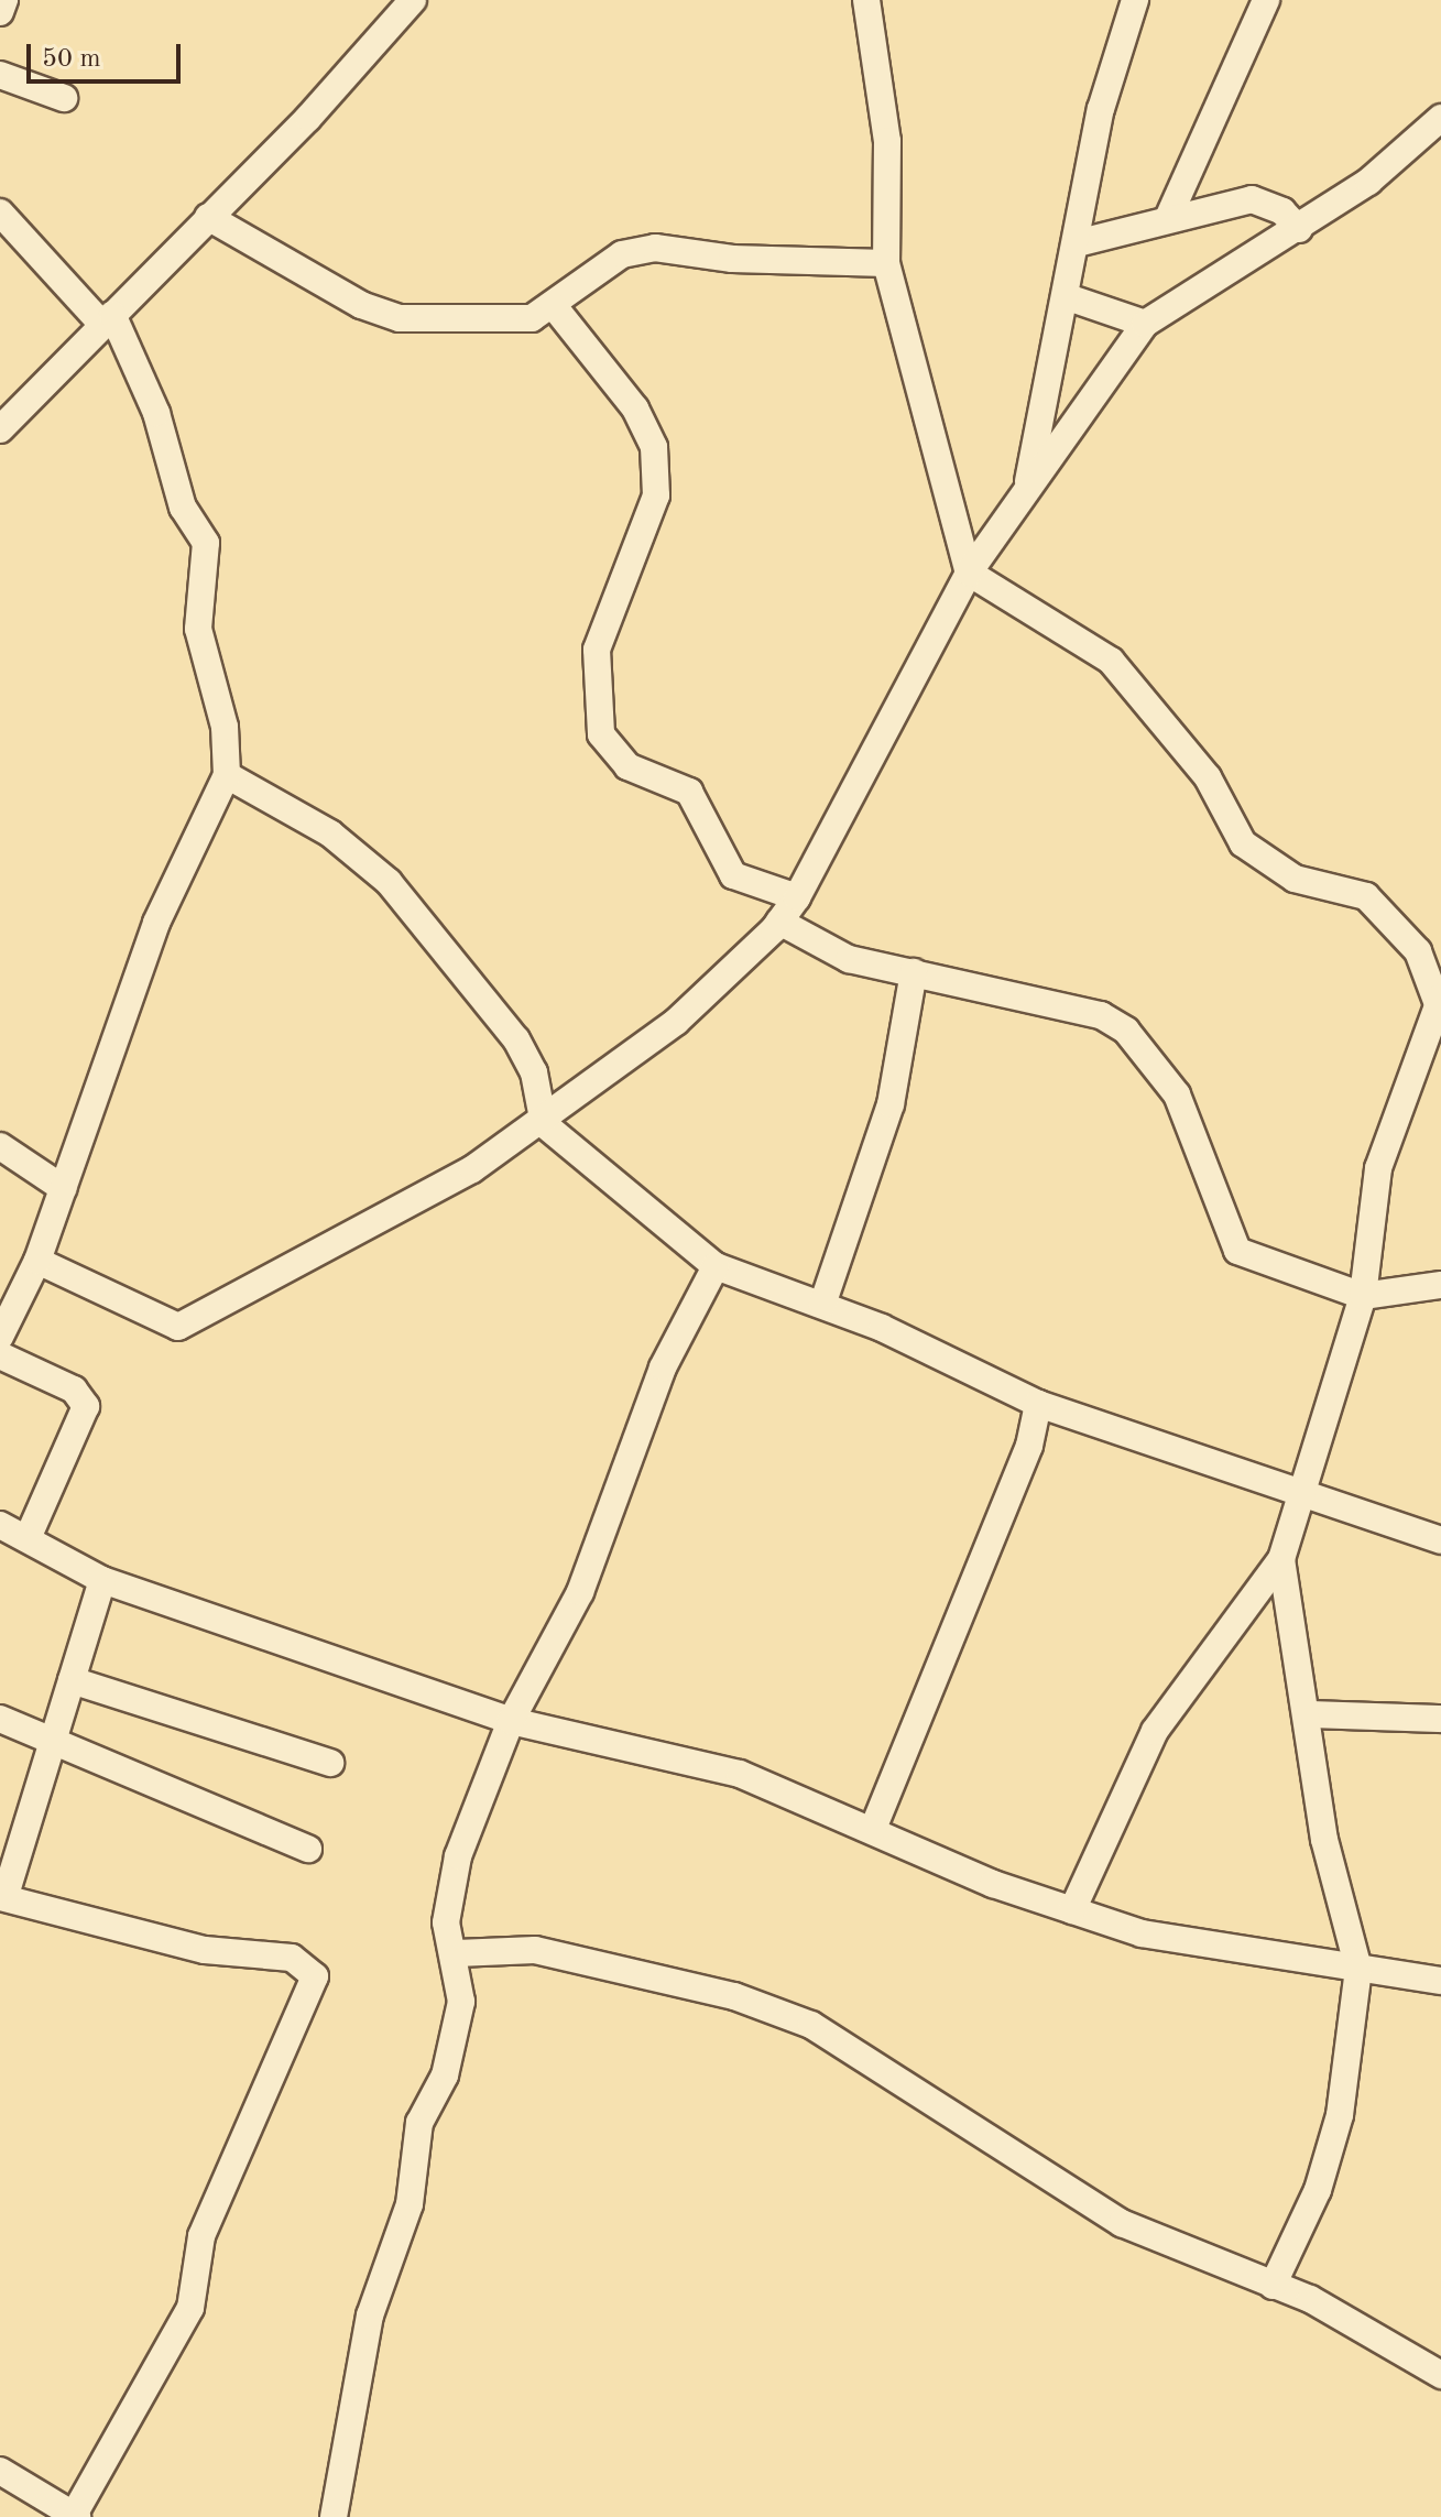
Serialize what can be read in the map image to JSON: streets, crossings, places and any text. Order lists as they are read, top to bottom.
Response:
{
  "scale_bar": "50 m"
}
